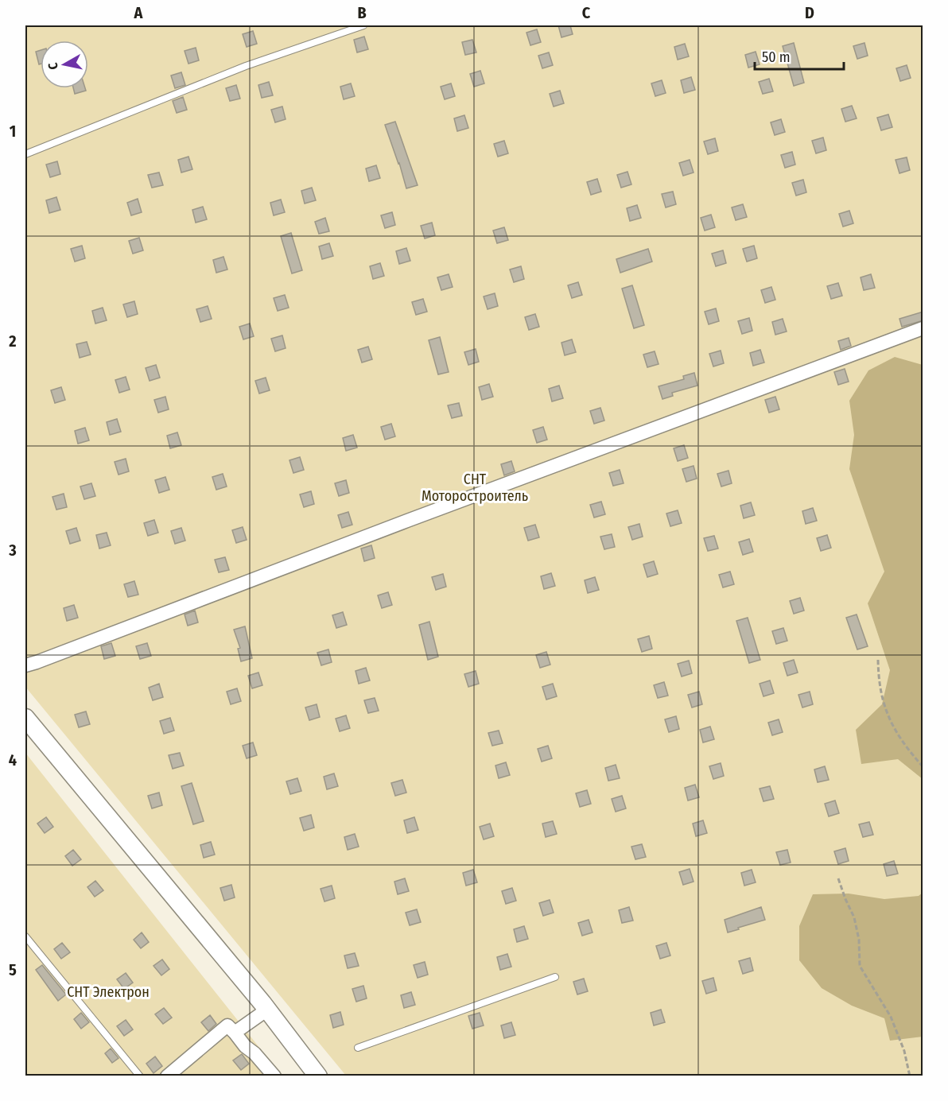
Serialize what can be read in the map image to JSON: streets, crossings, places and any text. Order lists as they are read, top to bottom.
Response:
{
  "parks": ["СНТ Моторостроитель", "СНТ Электрон"],
  "scale_bar": "50 m",
  "north": "left",
  "grid": {
    "columns": [
      "A",
      "B",
      "C",
      "D"
    ],
    "rows": [
      "1",
      "2",
      "3",
      "4",
      "5"
    ]
  }
}
